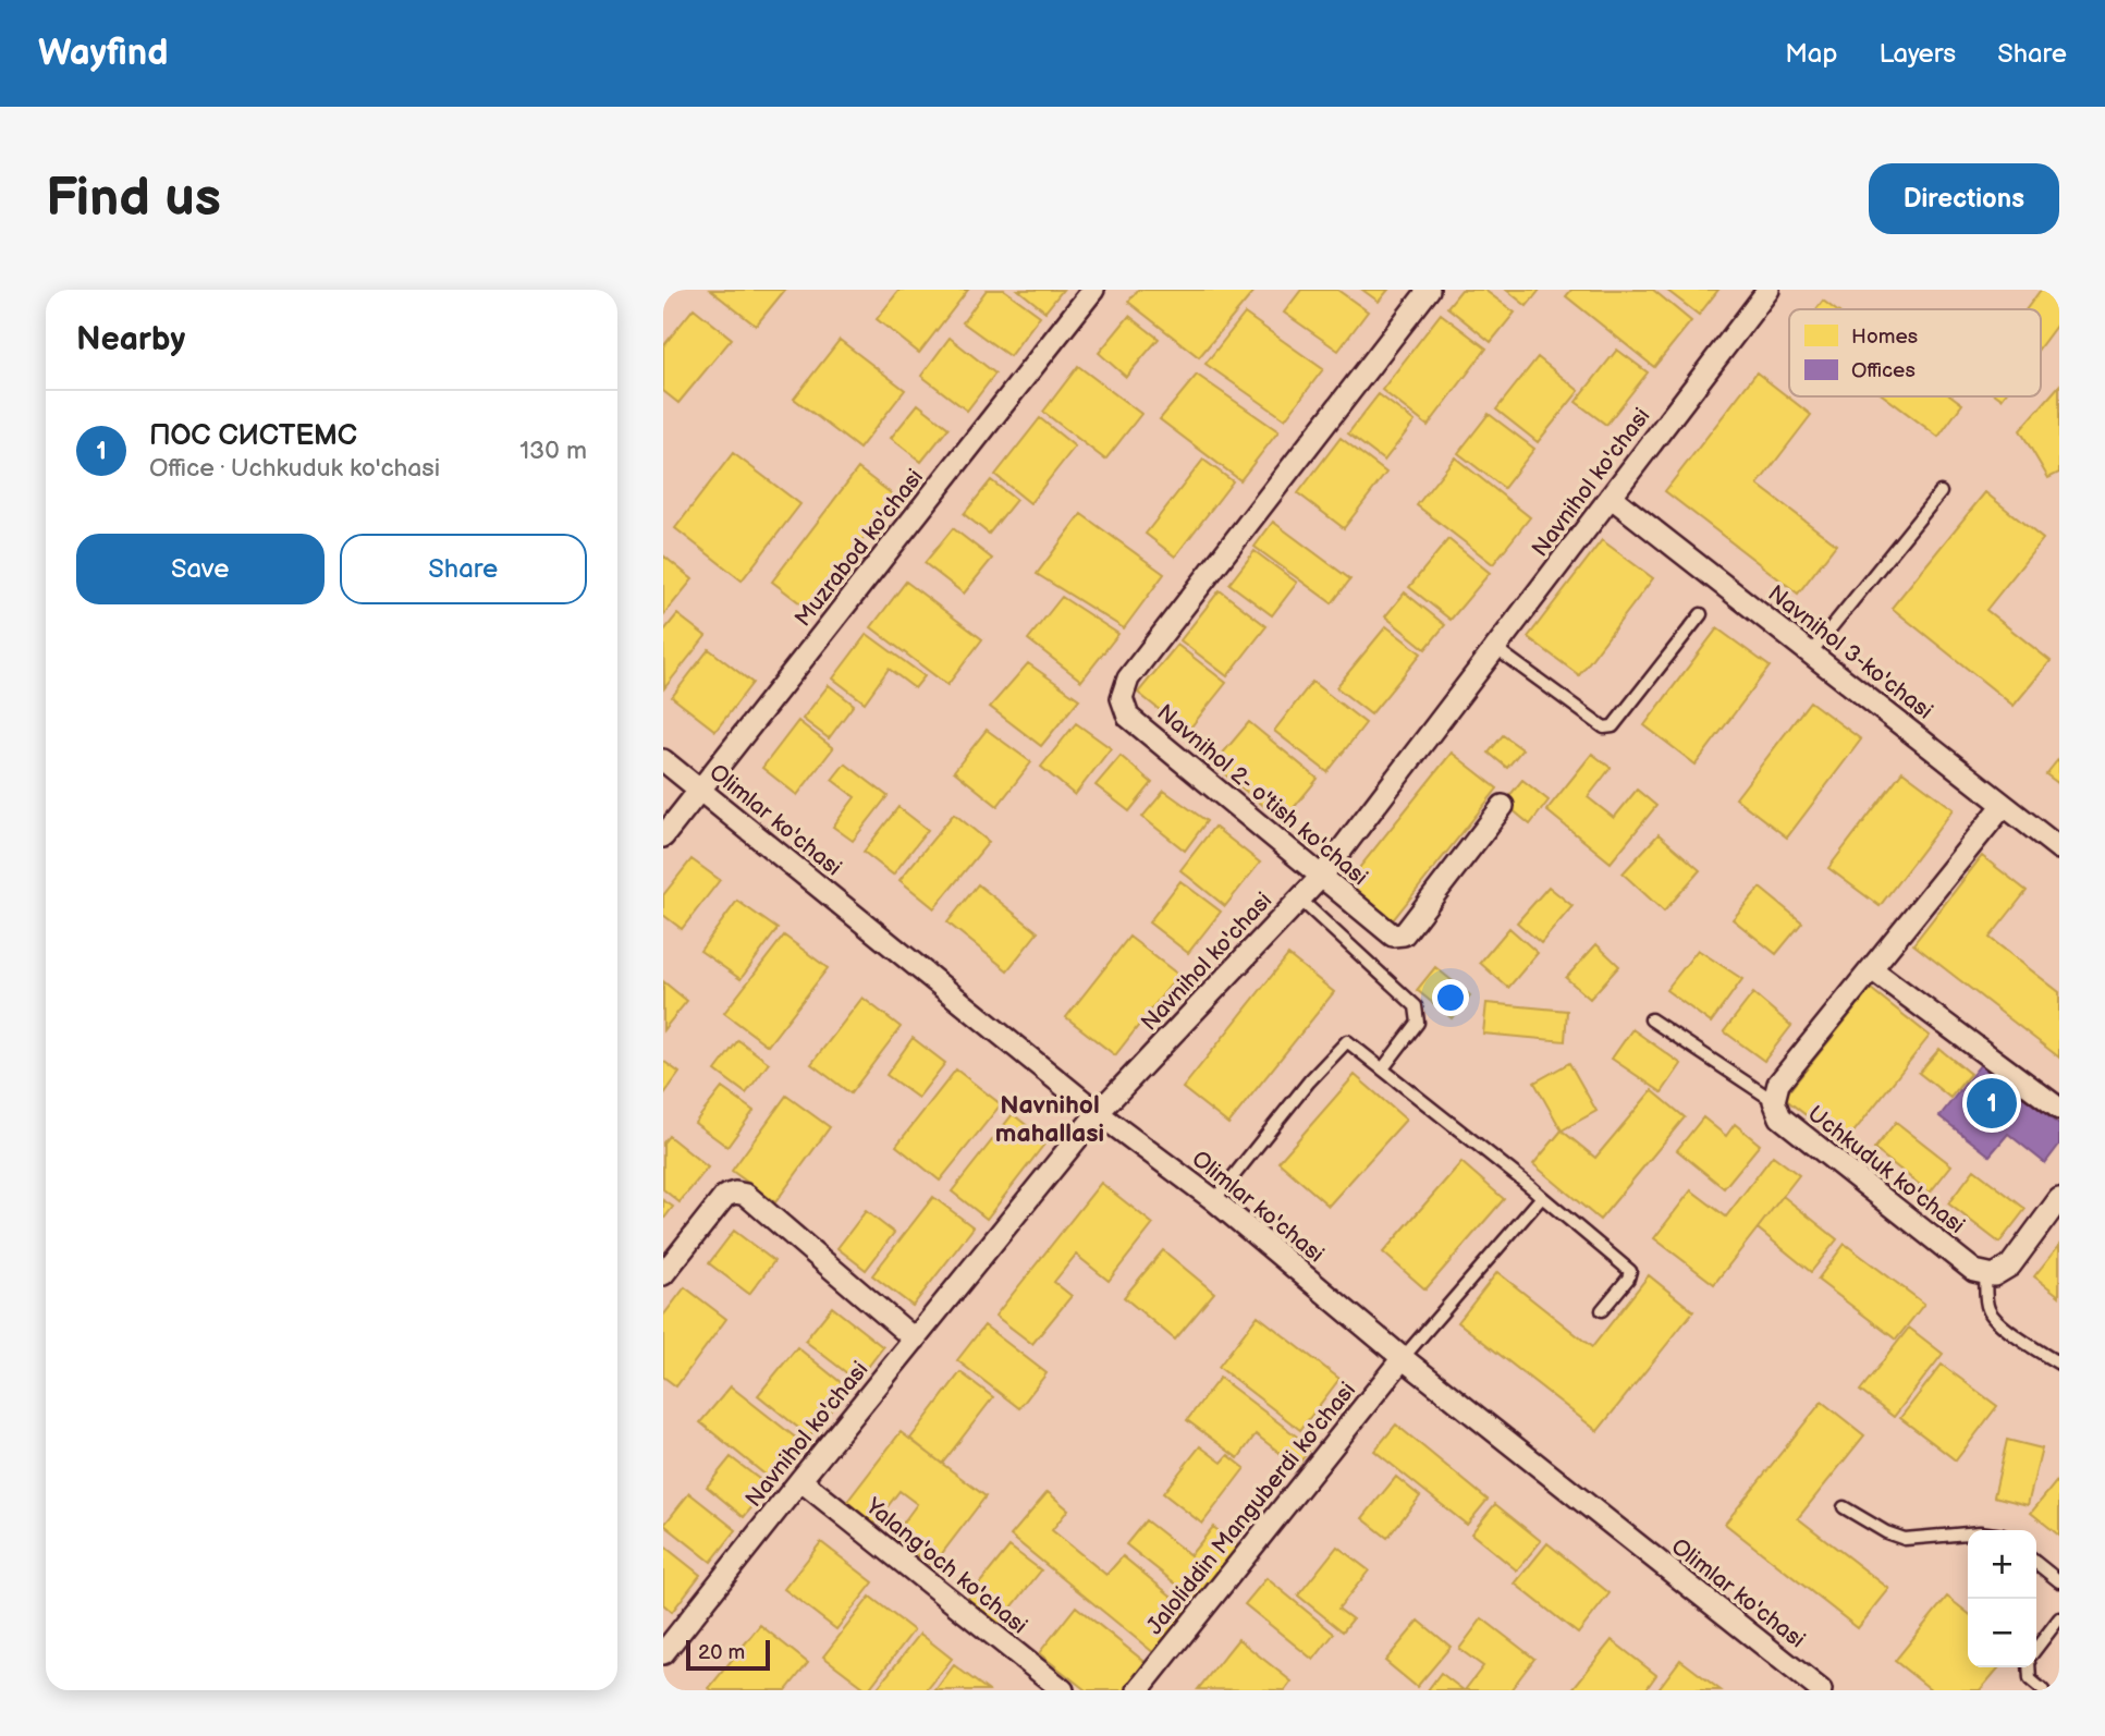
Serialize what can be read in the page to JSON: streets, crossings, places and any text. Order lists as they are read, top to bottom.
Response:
{
  "streets": {
    "street": [
      "Navnihol ko'chasi",
      "Muzrabod ko'chasi",
      "Navnihol 3-ko'chasi",
      "Navnihol 2- o'tish ko'chasi",
      "Olimlar ko'chasi",
      "Uchkuduk ko'chasi",
      "Jaloliddin Manguberdi ko'chasi",
      "Yalang'och ko'chasi"
    ]
  },
  "crossings": [
    ["Navnihol ko'chasi", "Navnihol 3-ko'chasi"],
    ["Navnihol ko'chasi", "Navnihol 2- o'tish ko'chasi"],
    ["Navnihol ko'chasi", "Olimlar ko'chasi"],
    ["Navnihol ko'chasi", "Yalang'och ko'chasi"],
    ["Muzrabod ko'chasi", "Olimlar ko'chasi"],
    ["Olimlar ko'chasi", "Jaloliddin Manguberdi ko'chasi"]
  ],
  "districts": ["Navnihol mahallasi"],
  "legend": ["Homes", "Offices"],
  "scale_bar": "20 m",
  "page": {
    "header": "Wayfind",
    "nav": ["Map", "Layers", "Share"],
    "buttons": [
      "Directions",
      ["Save", "Share"]
    ],
    "title": "Find us",
    "heading": "Nearby",
    "list": [
      {
        "mark": "1",
        "name": "ПОС СИСТЕМС",
        "note": "Office · Uchkuduk ko'chasi",
        "value": "130 m"
      }
    ],
    "pins": "1",
    "map_buttons": ["+", "−"],
    "scale": "20 m"
  }
}
